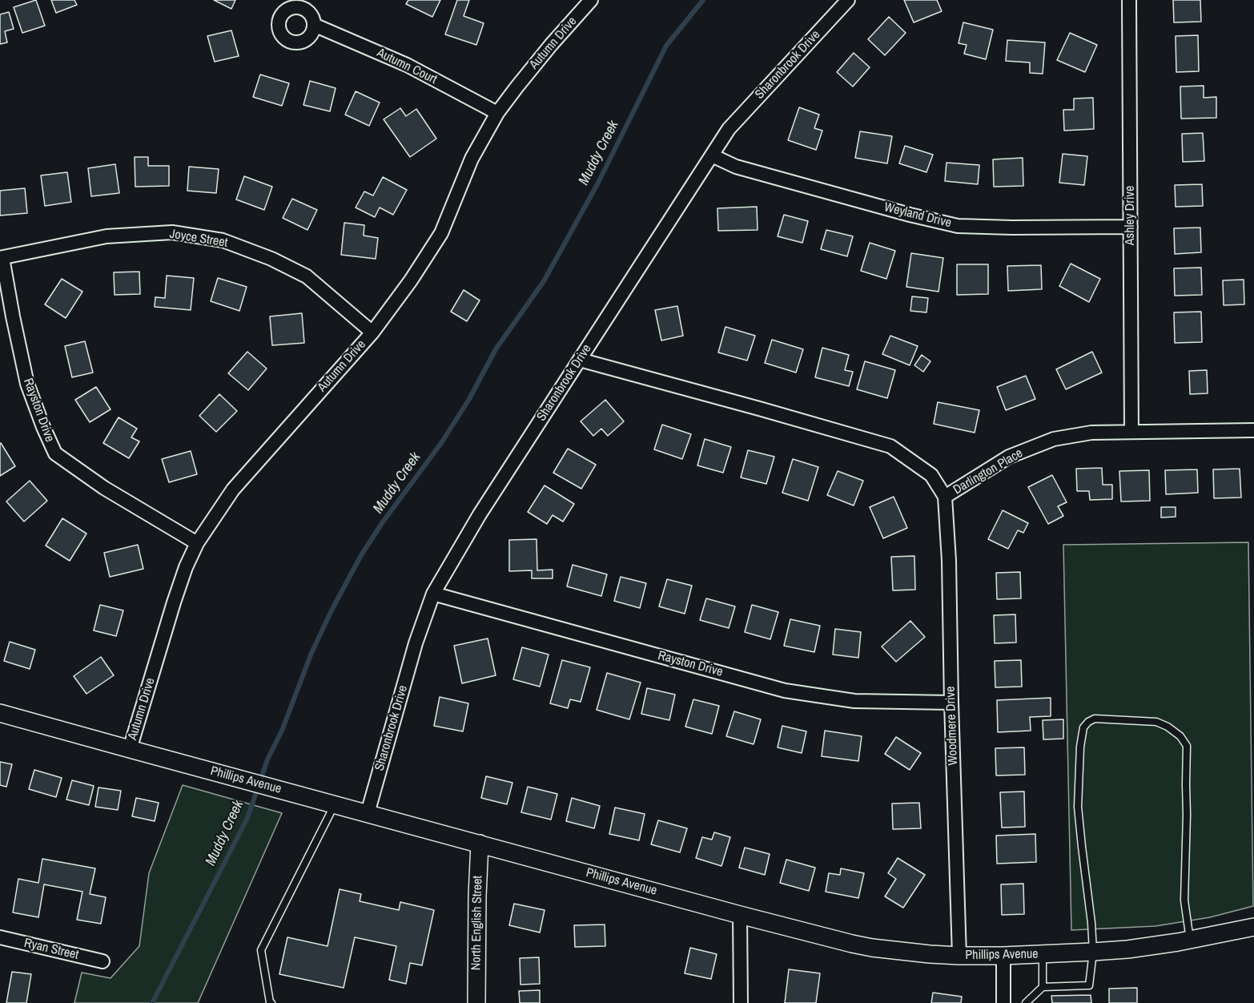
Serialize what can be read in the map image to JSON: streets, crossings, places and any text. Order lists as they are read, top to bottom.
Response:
{
  "streets": {
    "street": [
      "Autumn Drive",
      "Sharonbrook Drive",
      "Autumn Court",
      "Weyland Drive",
      "Ashley Drive",
      "Joyce Street",
      "Rayston Drive",
      "Darlington Place",
      "Woodmere Drive",
      "Phillips Avenue",
      "North English Street",
      "Ryan Street"
    ]
  },
  "crossings": [
    ["Autumn Drive", "Autumn Court"],
    ["Autumn Drive", "Joyce Street"],
    ["Autumn Drive", "Rayston Drive"],
    ["Autumn Drive", "Phillips Avenue"],
    ["Sharonbrook Drive", "Weyland Drive"],
    ["Sharonbrook Drive", "Rayston Drive"],
    ["Sharonbrook Drive", "Darlington Place"],
    ["Sharonbrook Drive", "Phillips Avenue"],
    ["Weyland Drive", "Ashley Drive"],
    ["Ashley Drive", "Darlington Place"],
    ["Joyce Street", "Rayston Drive"],
    ["Rayston Drive", "Woodmere Drive"],
    ["Darlington Place", "Woodmere Drive"],
    ["Woodmere Drive", "Phillips Avenue"],
    ["Phillips Avenue", "North English Street"]
  ],
  "water": ["Muddy Creek"]
}
